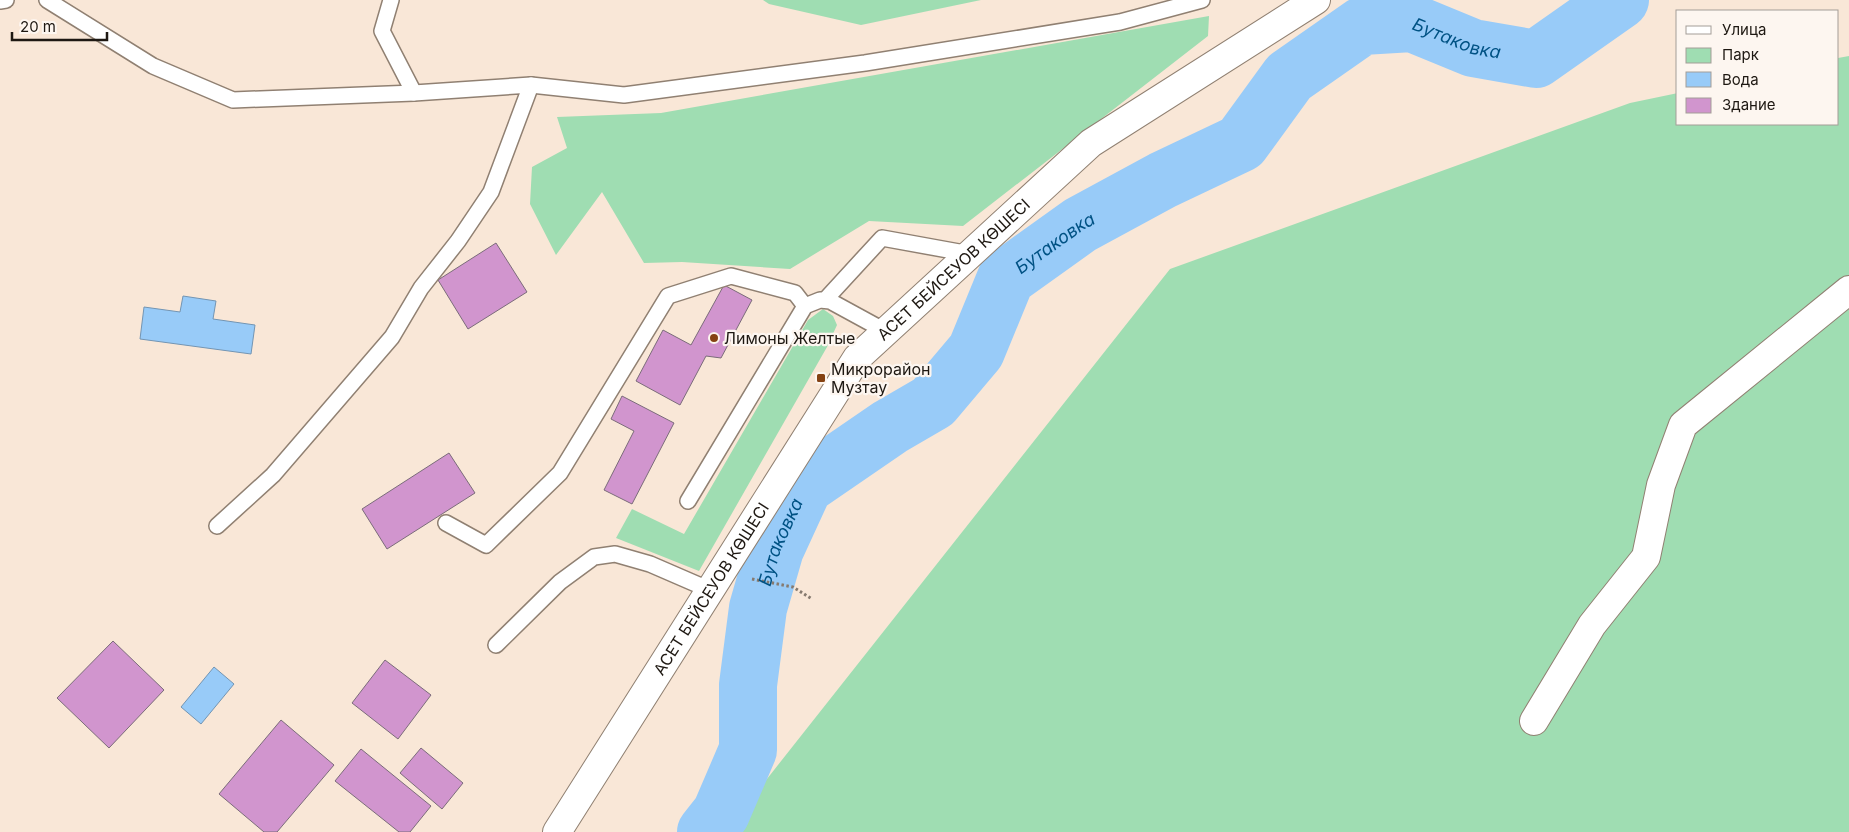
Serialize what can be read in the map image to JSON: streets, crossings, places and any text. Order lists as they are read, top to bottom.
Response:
{
  "streets": {
    "street": ["АСЕТ БЕЙСЕУОВ КӨШЕСІ"]
  },
  "water": ["Бутаковка"],
  "places": {
    "other": ["Лимоны Желтые"],
    "transit": ["Микрорайон Музтау"]
  },
  "legend": [
    "Улица",
    "Парк",
    "Вода",
    "Здание"
  ],
  "scale_bar": "20 m"
}
